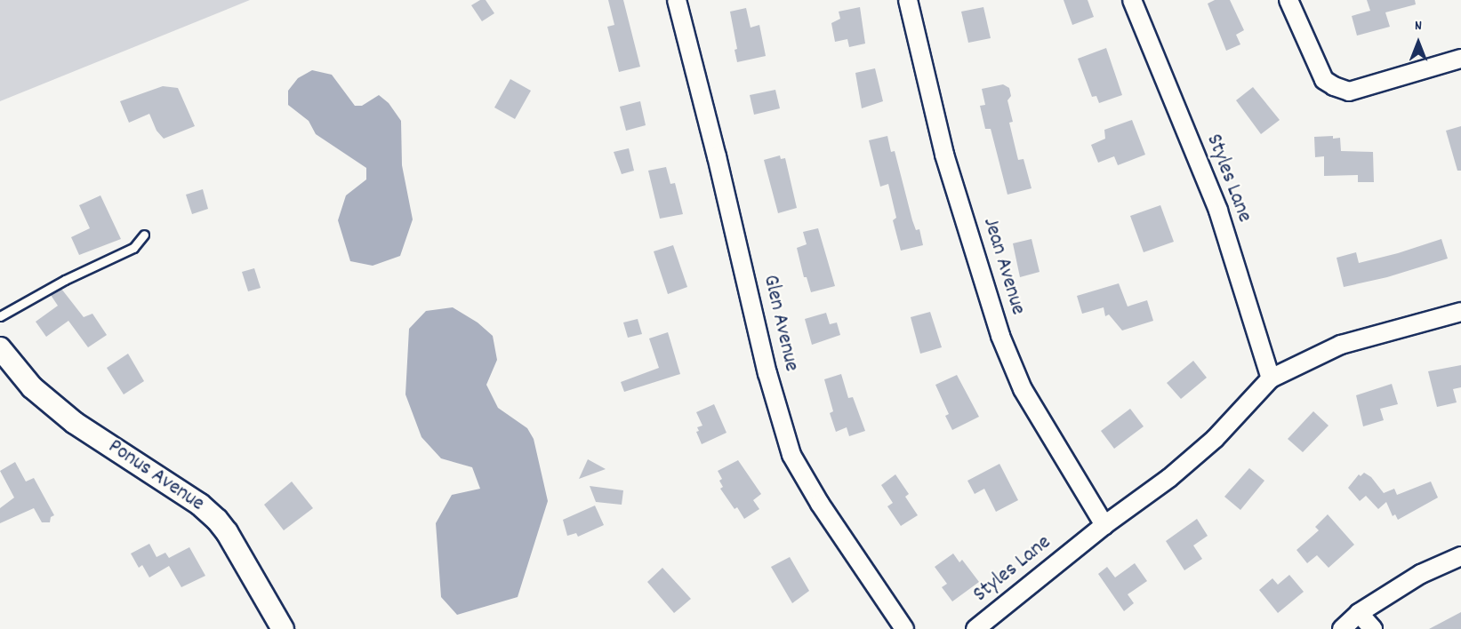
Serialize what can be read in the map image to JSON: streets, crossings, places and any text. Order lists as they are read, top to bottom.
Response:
{
  "streets": {
    "street": [
      "Styles Lane",
      "Jean Avenue",
      "Glen Avenue",
      "Ponus Avenue"
    ]
  },
  "crossings": [
    ["Styles Lane", "Jean Avenue"]
  ],
  "north": "top"
}
